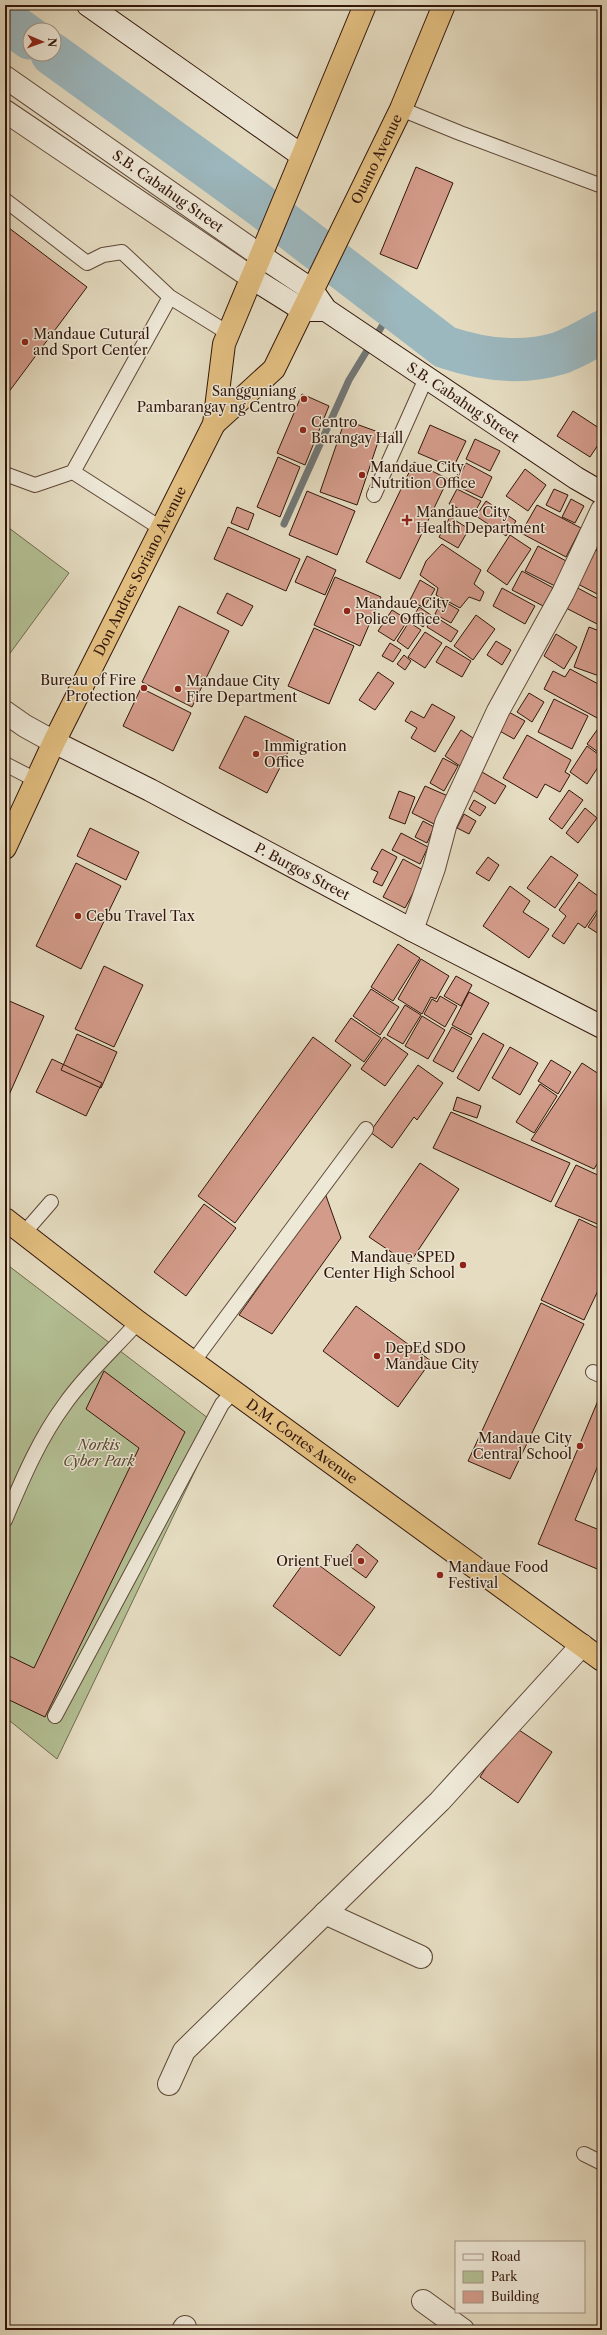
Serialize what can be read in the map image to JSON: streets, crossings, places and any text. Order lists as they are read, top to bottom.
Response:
{
  "streets": {
    "highway": ["Ouano Avenue", "Don Andres Soriano Avenue", "D.M. Cortes Avenue"],
    "street": ["S.B. Cabahug Street", "P. Burgos Street"]
  },
  "crossings": [
    ["Ouano Avenue", "S.B. Cabahug Street"],
    ["Ouano Avenue", "Don Andres Soriano Avenue"],
    ["S.B. Cabahug Street", "Don Andres Soriano Avenue"],
    ["Don Andres Soriano Avenue", "P. Burgos Street"]
  ],
  "parks": ["Norkis Cyber Park"],
  "places": {
    "other": [
      "Mandaue Cutural and Sport Center",
      "Sangguniang Pambarangay ng Centro",
      "Centro Barangay Hall",
      "Mandaue City Nutrition Office",
      "Mandaue City Police Office",
      "Bureau of Fire Protection",
      "Mandaue City Fire Department",
      "Immigration Office",
      "Cebu Travel Tax",
      "Mandaue SPED Center High School",
      "DepEd SDO Mandaue City",
      "Mandaue City Central School",
      "Orient Fuel",
      "Mandaue Food Festival"
    ],
    "health": ["Mandaue City Health Department"]
  },
  "legend": ["Road", "Park", "Building"],
  "north": "right"
}
